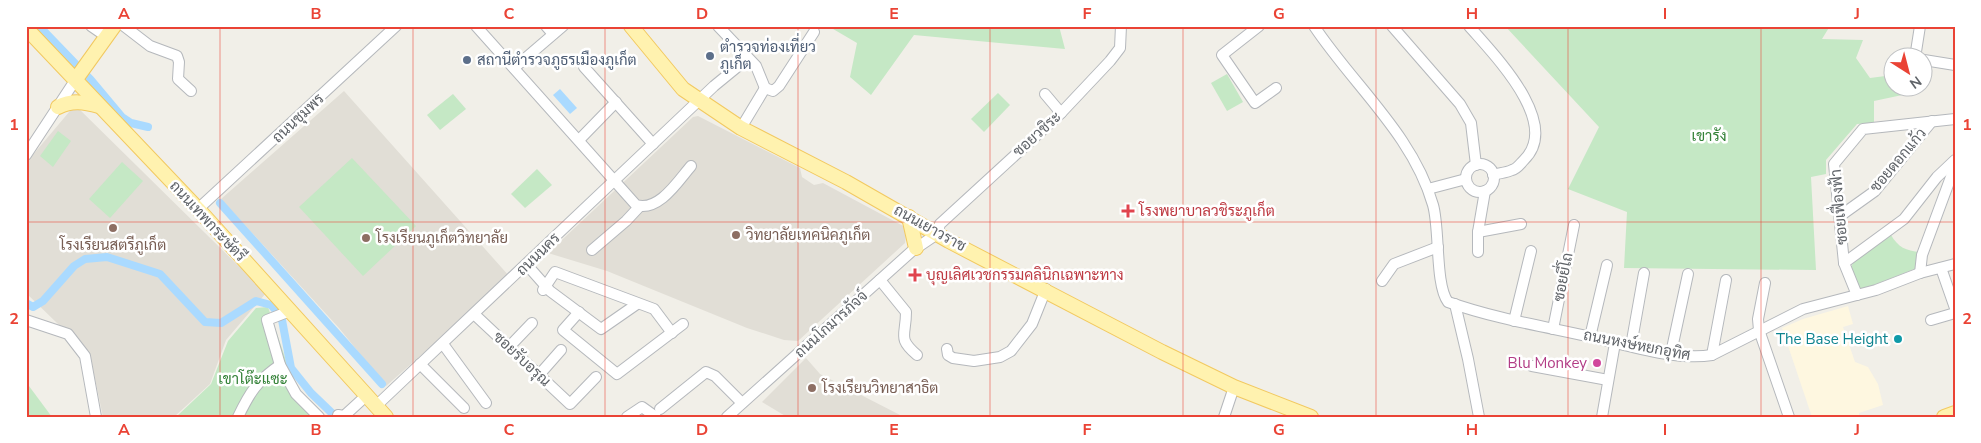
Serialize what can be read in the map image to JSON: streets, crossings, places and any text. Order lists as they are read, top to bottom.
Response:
{
  "streets": {
    "main road": ["ถนนเทพกระษัตรี", "ถนนเยาวราช"],
    "street": [
      "ถนนชุมพร",
      "ซอยวชิระ",
      "ซอยดอกแก้ว",
      "ซอยเฟื่องฟ้า",
      "ถนนนคร",
      "ซอยยี่โถ",
      "ถนนโกมารภัจจ์",
      "ถนนหงษ์หยกอุทิศ",
      "ซอยรับอรุณ"
    ]
  },
  "crossings": [
    ["ถนนชุมพร", "ถนนเทพกระษัตรี"],
    ["ซอยวชิระ", "ถนนเยาวราช"],
    ["ซอยวชิระ", "ถนนโกมารภัจจ์"],
    ["ซอยดอกแก้ว", "ซอยเฟื่องฟ้า"],
    ["ซอยเฟื่องฟ้า", "ถนนหงษ์หยกอุทิศ"],
    ["ถนนเทพกระษัตรี", "ถนนนคร"],
    ["ถนนเยาวราช", "ถนนนคร"],
    ["ถนนเยาวราช", "ถนนโกมารภัจจ์"],
    ["ถนนนคร", "ซอยรับอรุณ"],
    ["ซอยยี่โถ", "ถนนหงษ์หยกอุทิศ"]
  ],
  "parks": ["เขารัง", "เขาโต๊ะแซะ"],
  "places": {
    "other": [
      "ตำรวจท่องเที่ยว ภูเก็ต",
      "สถานีตำรวจภูธรเมืองภูเก็ต",
      "โรงเรียนสตรีภูเก็ต",
      "วิทยาลัยเทคนิคภูเก็ต",
      "โรงเรียนภูเก็ตวิทยาลัย",
      "The Base Height",
      "Blu Monkey",
      "โรงเรียนวิทยาสาธิต"
    ],
    "health": ["โรงพยาบาลวชิระภูเก็ต", "บุญเลิศเวชกรรมคลินิกเฉพาะทาง"]
  },
  "north": "bottom right",
  "grid": {
    "columns": [
      "A",
      "B",
      "C",
      "D",
      "E",
      "F",
      "G",
      "H",
      "I",
      "J"
    ],
    "rows": ["1", "2"]
  }
}
